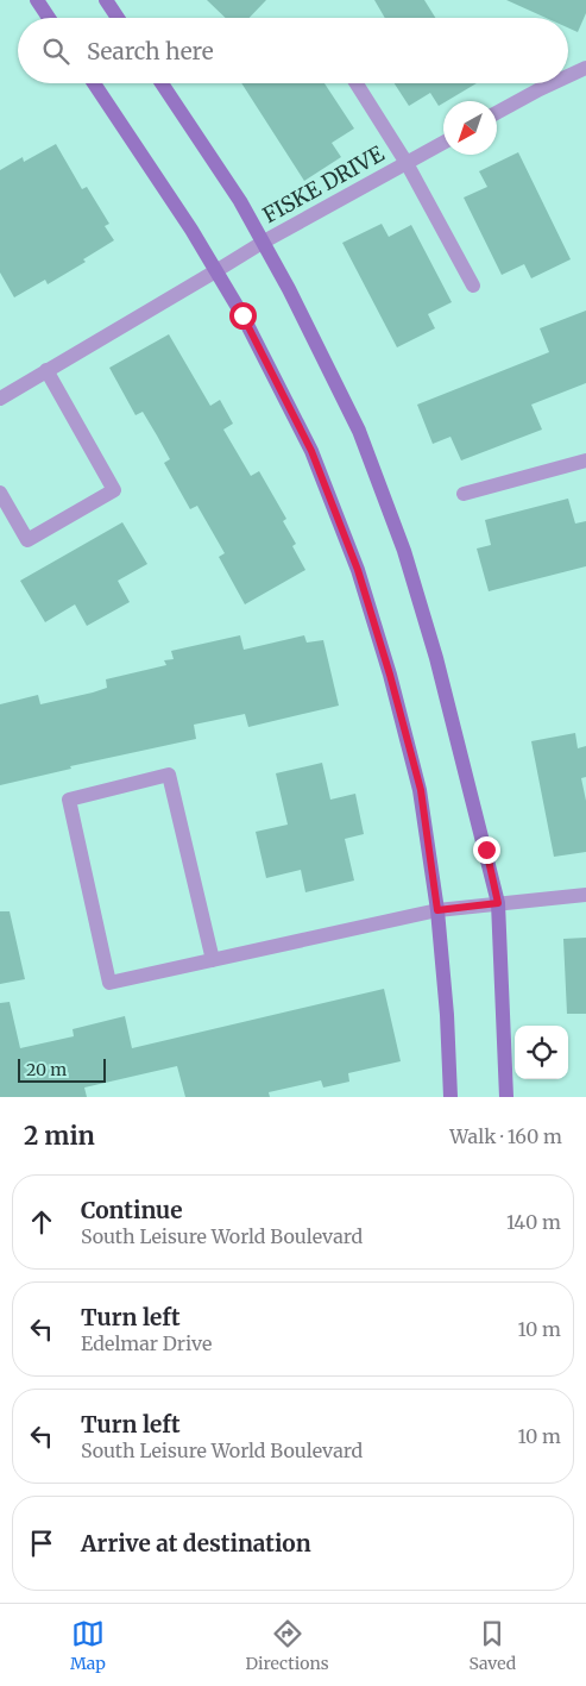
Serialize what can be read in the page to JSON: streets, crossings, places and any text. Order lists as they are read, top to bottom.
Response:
{
  "streets": {
    "street": ["FISKE DRIVE"]
  },
  "scale_bar": "20 m",
  "north": "bottom left",
  "page": {
    "search": "Search here",
    "scale": "20 m",
    "heading": ["2 min", "Walk · 160 m"],
    "list": [
      ["Continue", "South Leisure World Boulevard", "140 m"],
      ["Turn left", "Edelmar Drive", "10 m"],
      ["Turn left", "South Leisure World Boulevard", "10 m"],
      "Arrive at destination"
    ],
    "nav": ["Map", "Directions", "Saved"]
  }
}
